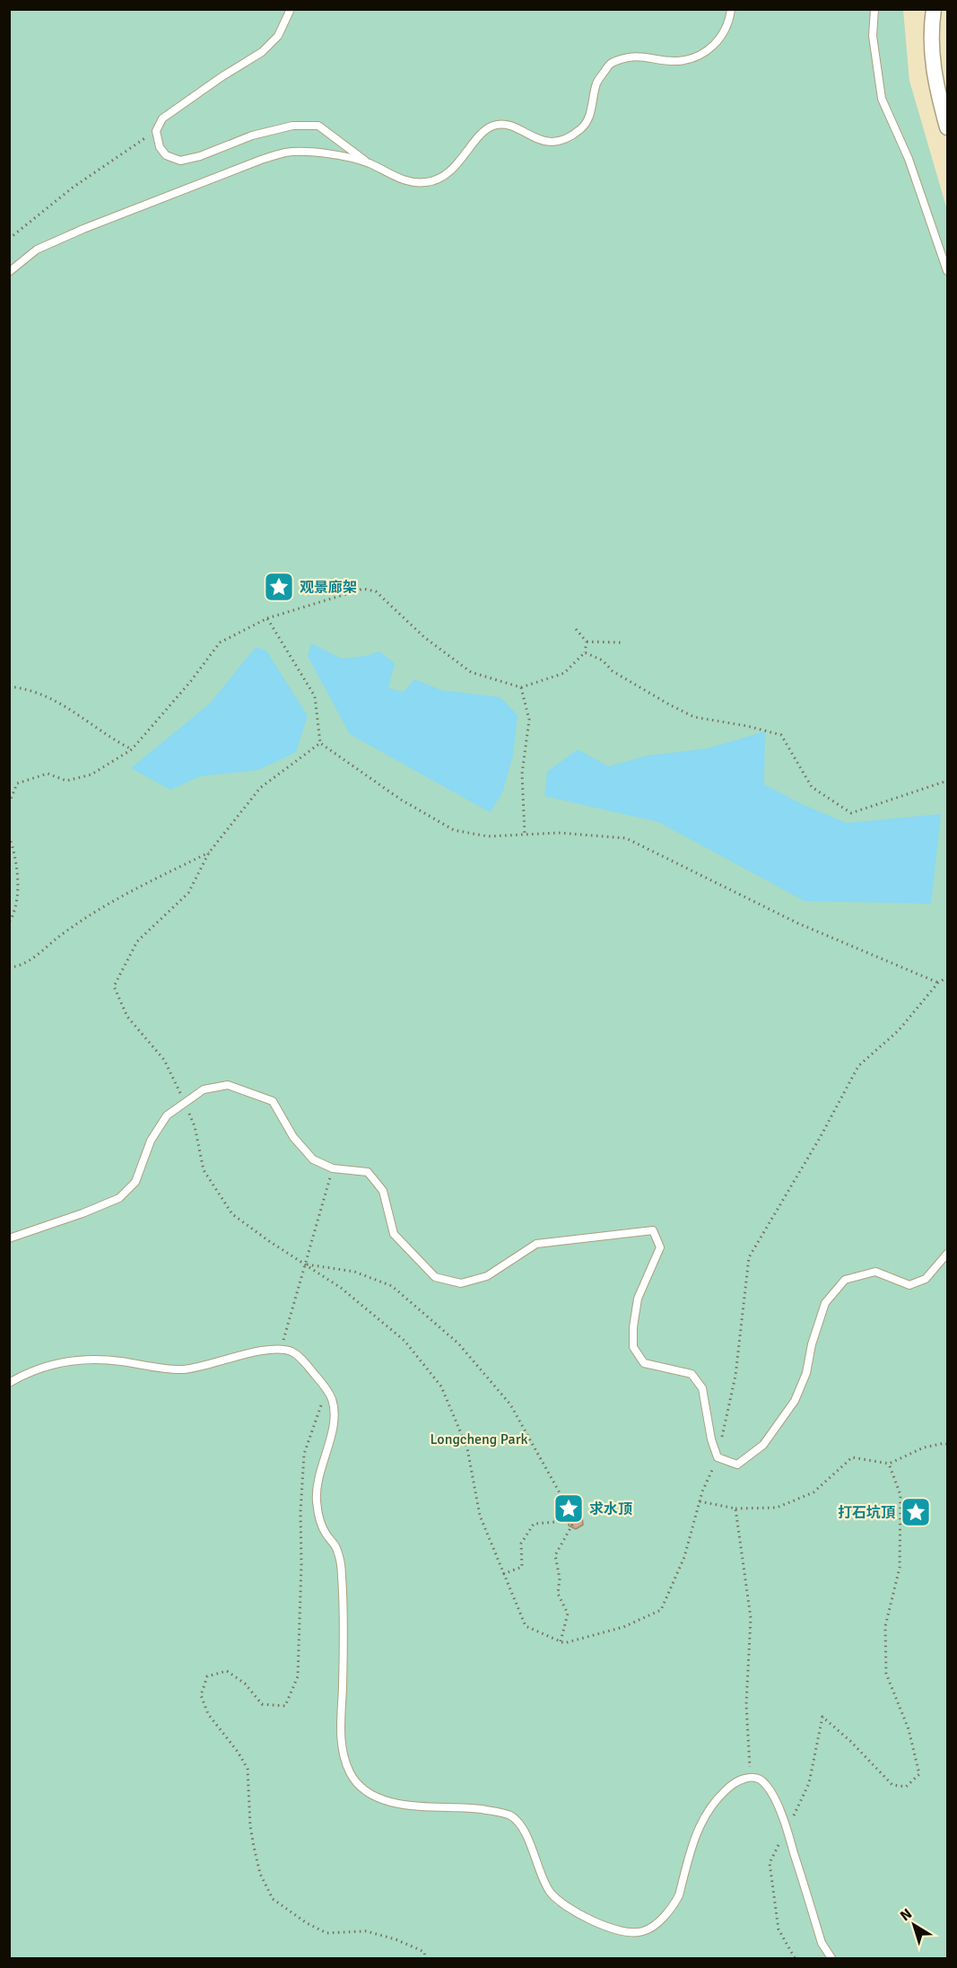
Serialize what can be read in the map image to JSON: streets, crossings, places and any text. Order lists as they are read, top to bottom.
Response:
{
  "parks": ["Longcheng Park"],
  "places": {
    "place": ["观景廊架", "求水顶", "打石坑頂"]
  },
  "north": "top left"
}
